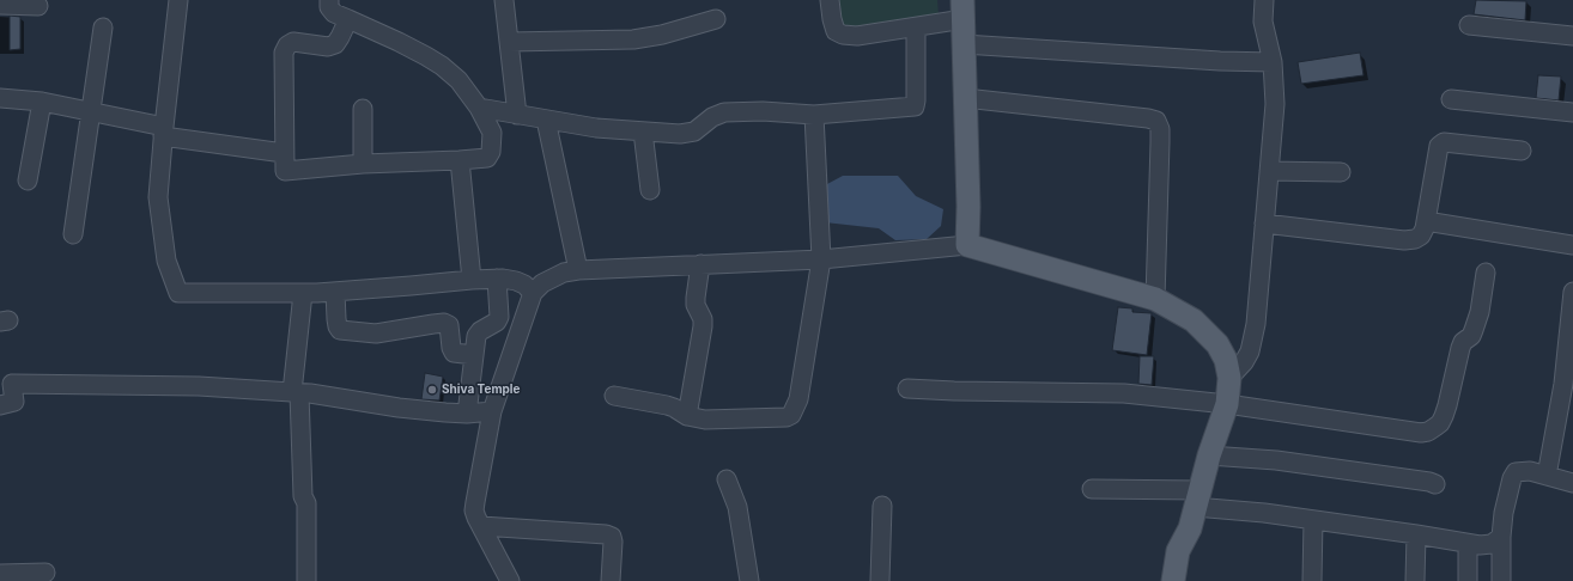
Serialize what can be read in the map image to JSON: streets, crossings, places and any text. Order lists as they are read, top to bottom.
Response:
{
  "places": ["Shiva Temple"]
}
